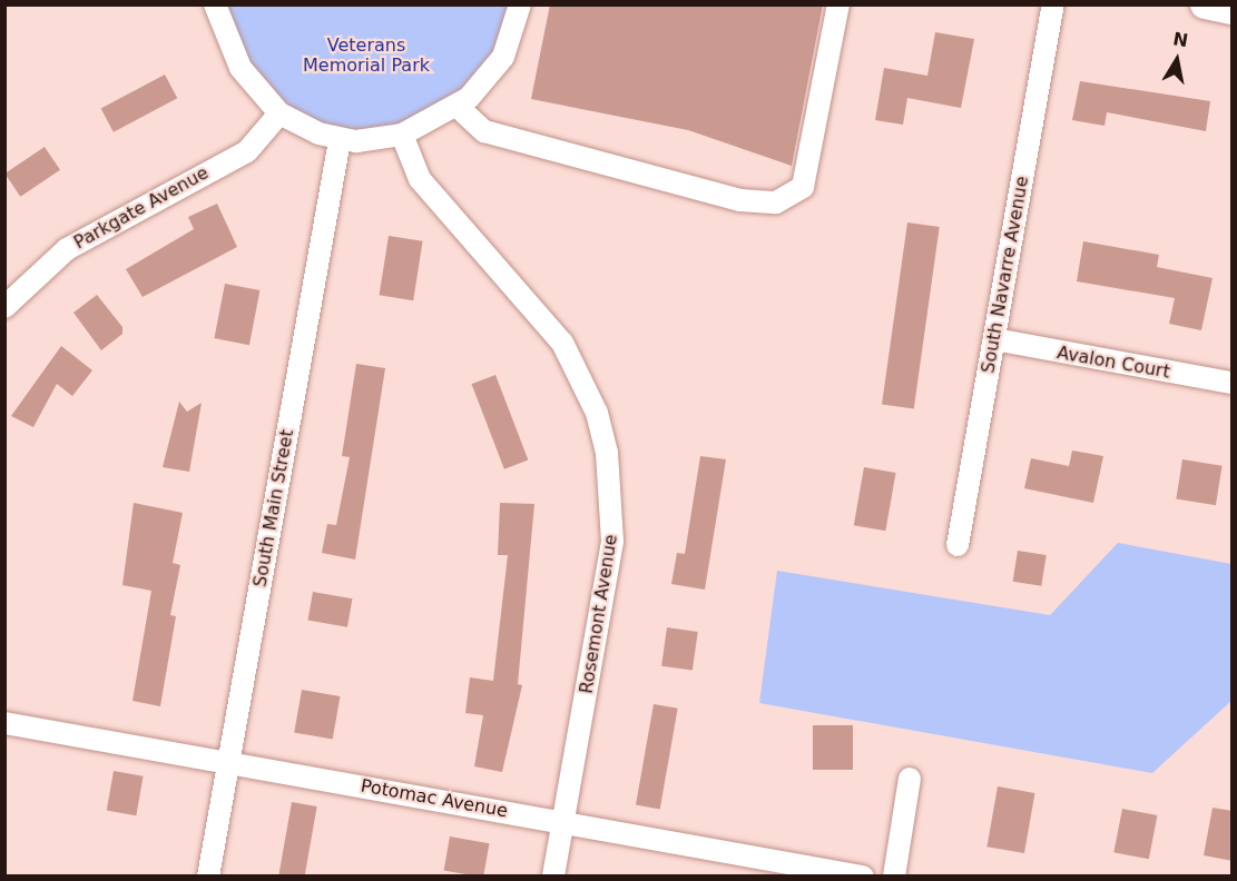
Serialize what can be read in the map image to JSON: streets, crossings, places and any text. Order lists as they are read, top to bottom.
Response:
{
  "streets": {
    "street": [
      "Parkgate Avenue",
      "South Navarre Avenue",
      "Avalon Court",
      "South Main Street",
      "Rosemont Avenue",
      "Potomac Avenue"
    ]
  },
  "crossings": [
    ["South Navarre Avenue", "Avalon Court"],
    ["South Main Street", "Potomac Avenue"],
    ["Rosemont Avenue", "Potomac Avenue"]
  ],
  "parks": ["Veterans Memorial Park"],
  "north": "top"
}
